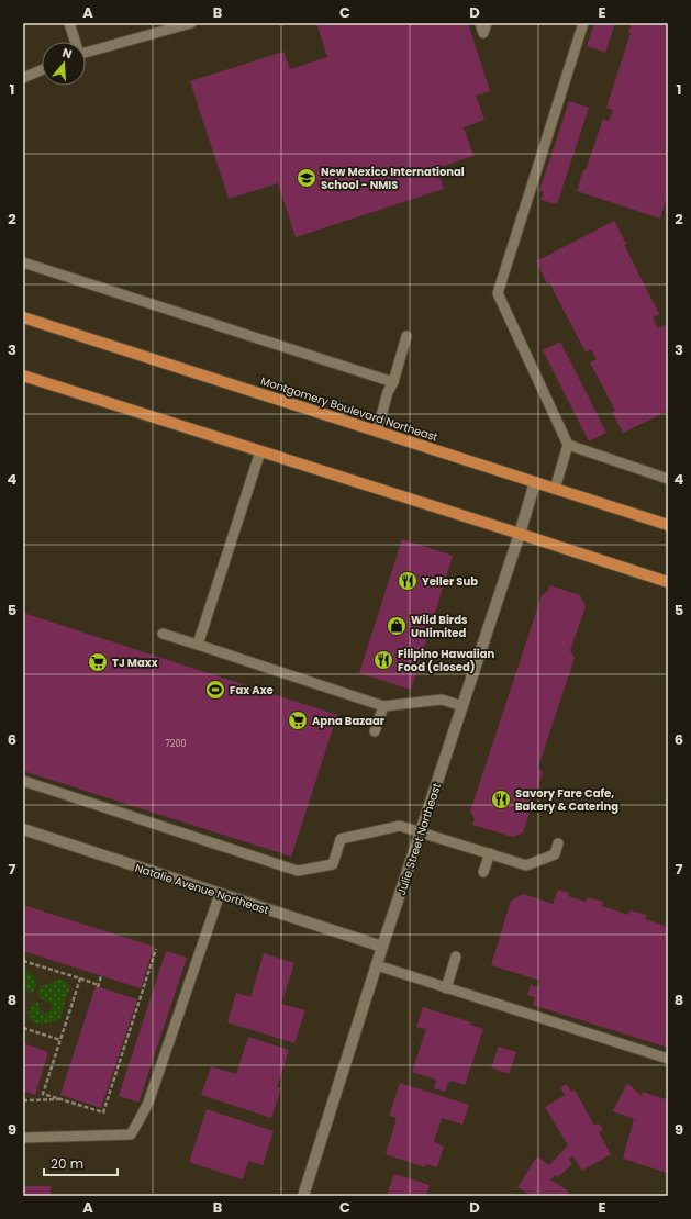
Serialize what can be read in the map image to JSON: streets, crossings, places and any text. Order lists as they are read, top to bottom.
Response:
{
  "streets": {
    "main road": ["Montgomery Boulevard Northeast"],
    "street": ["Julie Street Northeast", "Natalie Avenue Northeast"]
  },
  "crossings": [
    ["Montgomery Boulevard Northeast", "Julie Street Northeast"],
    ["Julie Street Northeast", "Natalie Avenue Northeast"]
  ],
  "places": {
    "school or university": ["New Mexico International School - NMIS"],
    "restaurant": ["Yeller Sub", "Filipino Hawaiian Food (closed)", "Savory Fare Cafe, Bakery & Catering"],
    "shop": ["Wild Birds Unlimited"],
    "supermarket": ["TJ Maxx", "Apna Bazaar"],
    "sports": ["Fax Axe"]
  },
  "house_numbers": ["7200"],
  "scale_bar": "20 m",
  "north": "top",
  "grid": {
    "columns": [
      "A",
      "B",
      "C",
      "D",
      "E"
    ],
    "rows": [
      "1",
      "2",
      "3",
      "4",
      "5",
      "6",
      "7",
      "8",
      "9"
    ]
  }
}
